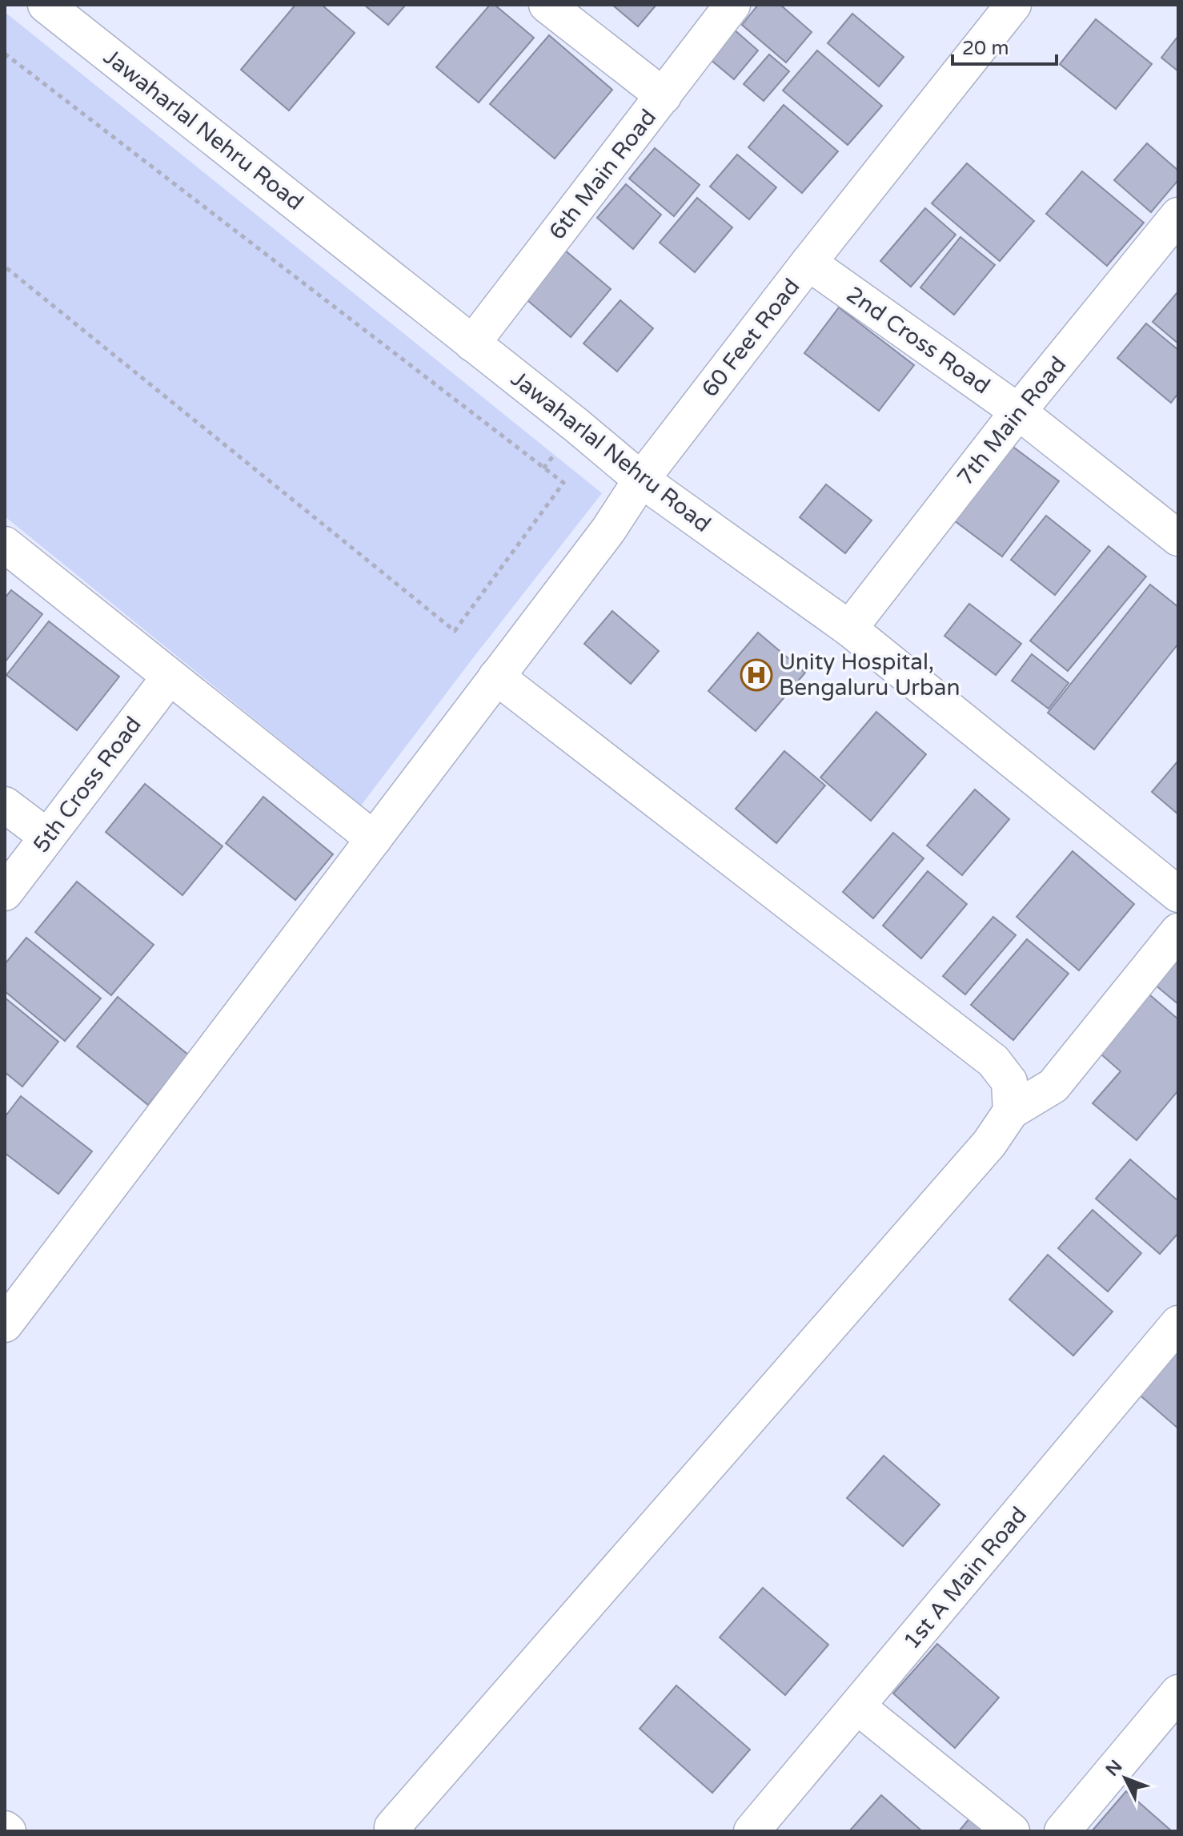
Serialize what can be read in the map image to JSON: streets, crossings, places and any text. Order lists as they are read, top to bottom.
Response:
{
  "streets": {
    "street": [
      "Jawaharlal Nehru Road",
      "6th Main Road",
      "60 Feet Road",
      "2nd Cross Road",
      "7th Main Road",
      "5th Cross Road",
      "1st A Main Road"
    ]
  },
  "crossings": [
    ["Jawaharlal Nehru Road", "6th Main Road"],
    ["Jawaharlal Nehru Road", "60 Feet Road"],
    ["Jawaharlal Nehru Road", "7th Main Road"],
    ["60 Feet Road", "2nd Cross Road"],
    ["2nd Cross Road", "7th Main Road"]
  ],
  "places": {
    "hospital": ["Unity Hospital, Bengaluru Urban"]
  },
  "scale_bar": "20 m",
  "north": "top left"
}
